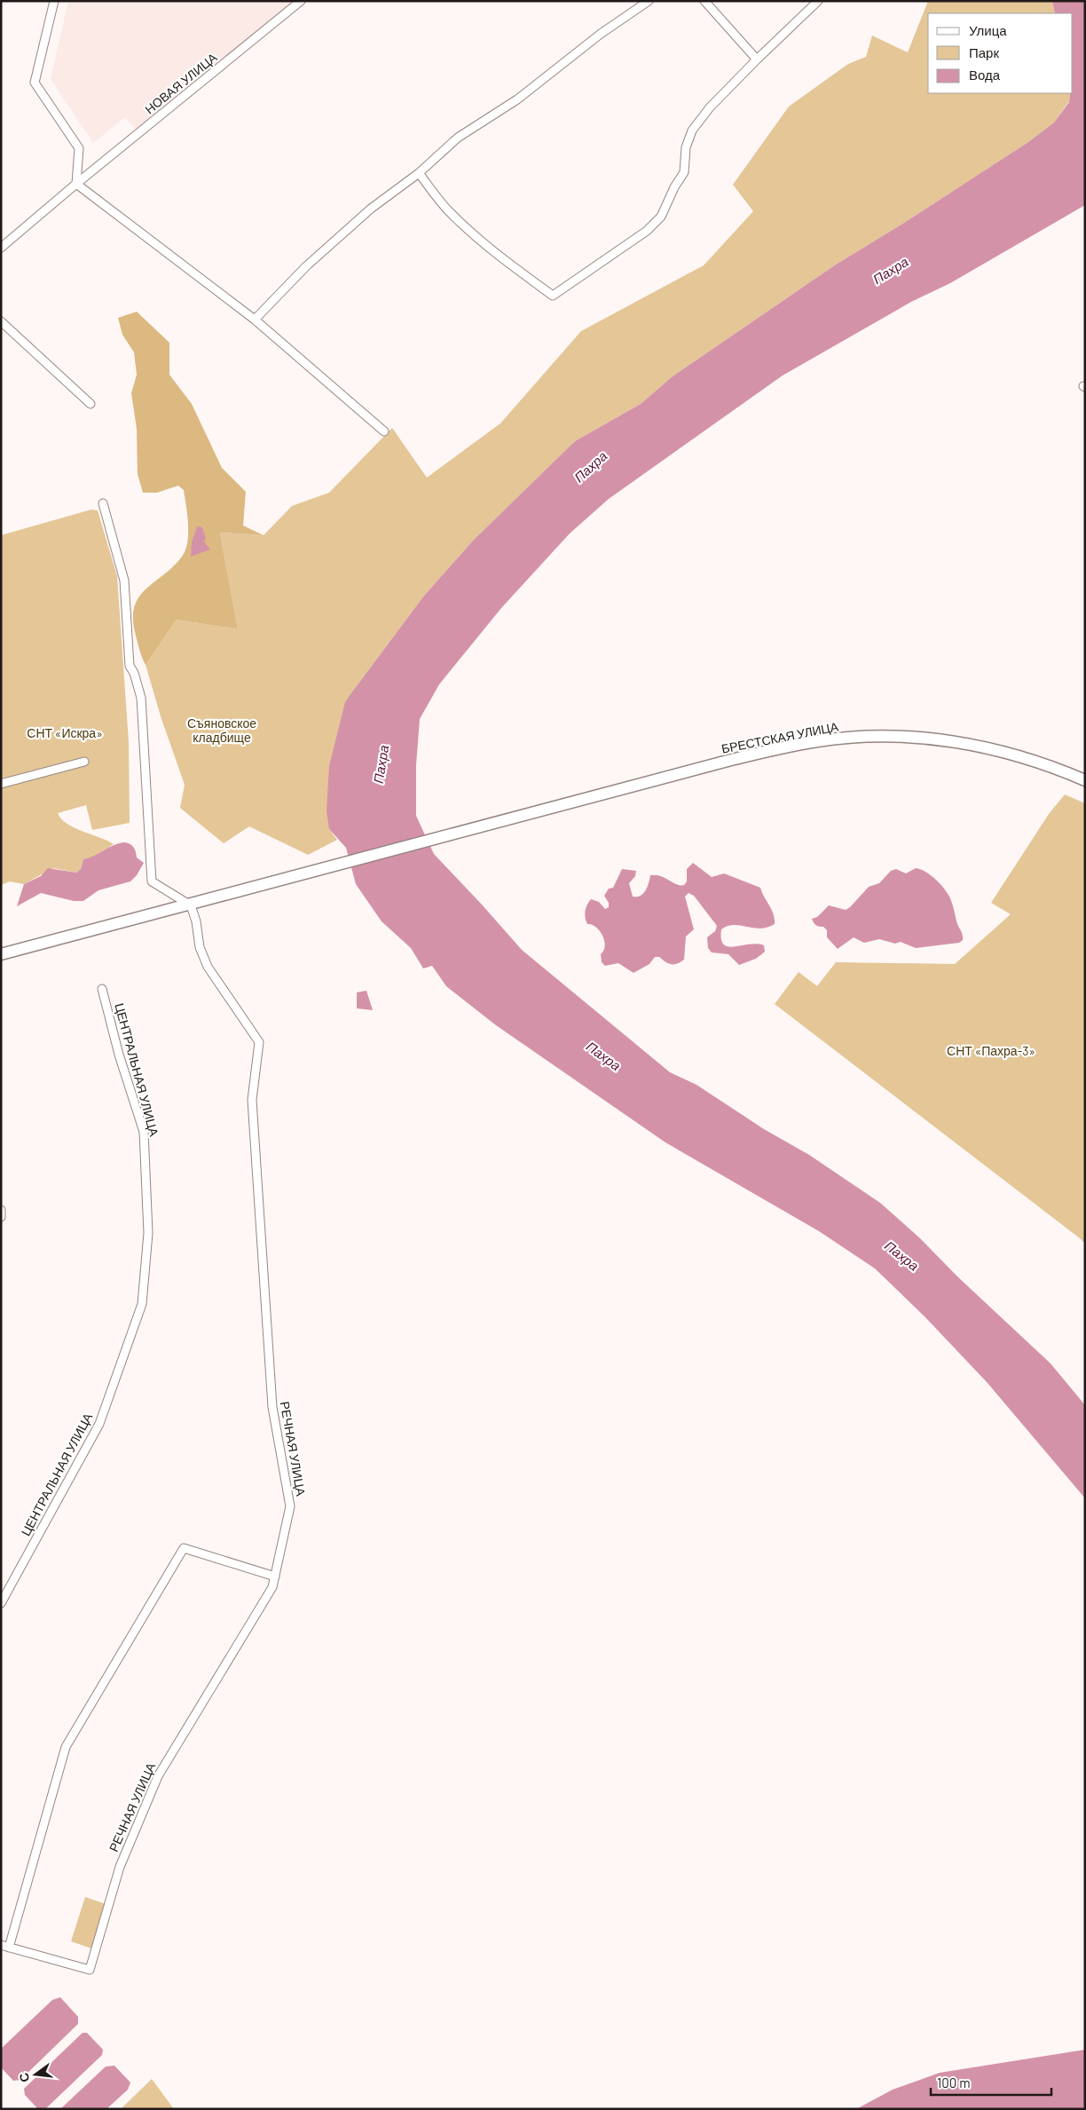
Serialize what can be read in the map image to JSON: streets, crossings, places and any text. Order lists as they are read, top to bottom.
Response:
{
  "streets": {
    "main road": ["БРЕСТСКАЯ УЛИЦА"],
    "street": ["НОВАЯ УЛИЦА", "ЦЕНТРАЛЬНАЯ УЛИЦА", "РЕЧНАЯ УЛИЦА"]
  },
  "crossings": [
    ["БРЕСТСКАЯ УЛИЦА", "РЕЧНАЯ УЛИЦА"]
  ],
  "water": ["Пахра"],
  "parks": ["Съяновское кладбище", "СНТ «Искра»", "СНТ «Пахра-3»"],
  "legend": ["Улица", "Парк", "Вода"],
  "scale_bar": "100 m",
  "north": "left"
}
